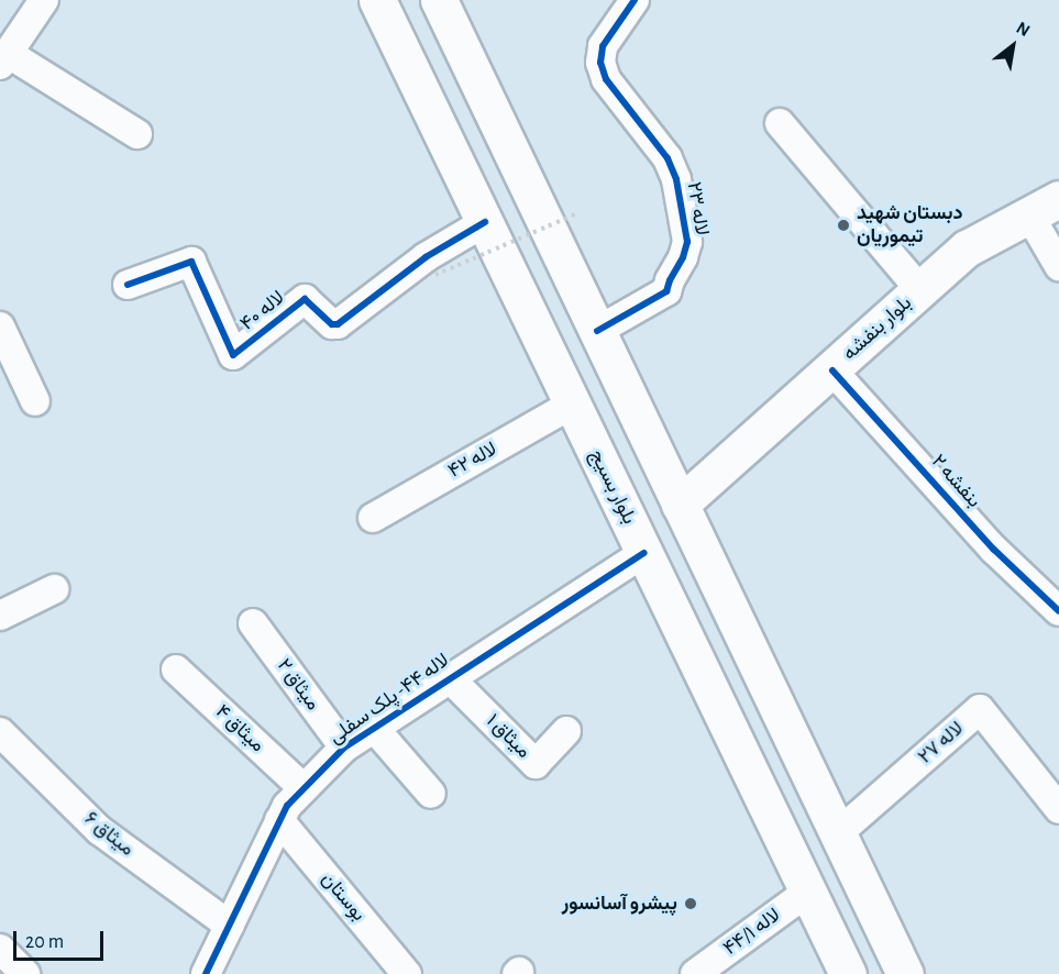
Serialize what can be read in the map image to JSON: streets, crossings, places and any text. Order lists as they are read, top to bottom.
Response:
{
  "streets": {
    "main road": ["بلوار بنفشه", "بلوار بسیج"],
    "street": [
      "لاله ۲۳",
      "لاله ۴۰",
      "لاله ۴۲",
      "بنفشه ۲",
      "میثاق ۲",
      "لاله ۴۴- پلک سفلی",
      "میثاق ۴",
      "میثاق ۱",
      "لاله ۲۷",
      "میثاق ۶",
      "بوستان",
      "لاله ۴۴/۱"
    ]
  },
  "crossings": [
    ["لاله ۴۰", "بلوار بسیج"],
    ["بلوار بنفشه", "بنفشه ۲"],
    ["لاله ۴۲", "بلوار بسیج"],
    ["بلوار بسیج", "لاله ۴۴- پلک سفلی"],
    ["بلوار بسیج", "لاله ۴۴/۱"],
    ["میثاق ۲", "لاله ۴۴- پلک سفلی"],
    ["لاله ۴۴- پلک سفلی", "میثاق ۴"],
    ["لاله ۴۴- پلک سفلی", "میثاق ۱"],
    ["لاله ۴۴- پلک سفلی", "میثاق ۶"],
    ["لاله ۴۴- پلک سفلی", "بوستان"]
  ],
  "places": ["دبستان شهید تیموریان", "پیشرو آسانسور"],
  "scale_bar": "20 m",
  "north": "top right"
}
